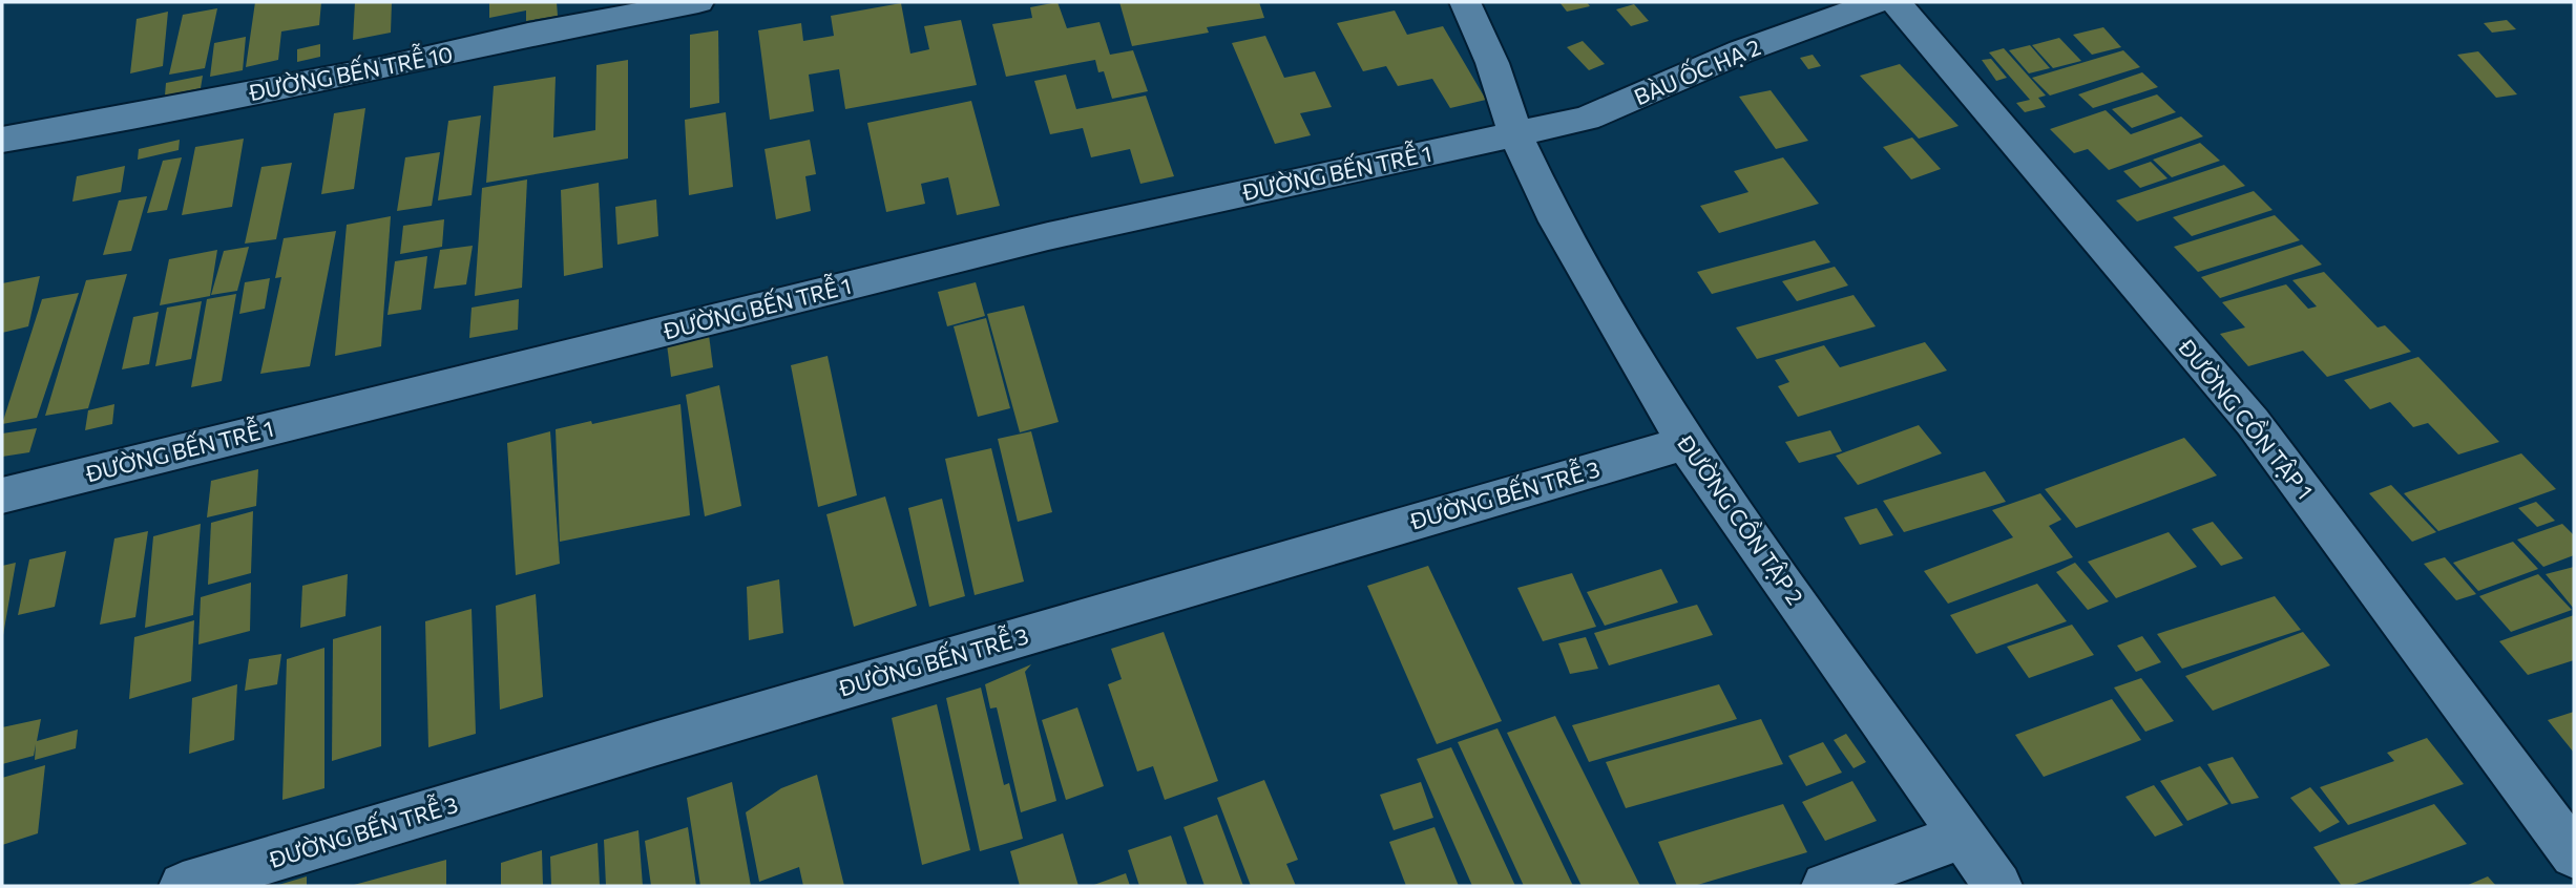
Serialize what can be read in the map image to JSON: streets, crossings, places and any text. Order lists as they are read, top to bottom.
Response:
{
  "streets": {
    "street": [
      "BÀU ỐC HẠ 2",
      "ĐƯỜNG BẾN TRỄ 10",
      "ĐƯỜNG BẾN TRỄ 1",
      "ĐƯỜNG CỒN TẬP 1",
      "ĐƯỜNG BẾN TRỄ 3",
      "ĐƯỜNG CỒN TẬP 2"
    ]
  },
  "crossings": [
    ["BÀU ỐC HẠ 2", "ĐƯỜNG BẾN TRỄ 1"],
    ["BÀU ỐC HẠ 2", "ĐƯỜNG CỒN TẬP 2"],
    ["ĐƯỜNG BẾN TRỄ 1", "ĐƯỜNG CỒN TẬP 2"],
    ["ĐƯỜNG BẾN TRỄ 3", "ĐƯỜNG CỒN TẬP 2"]
  ]
}
